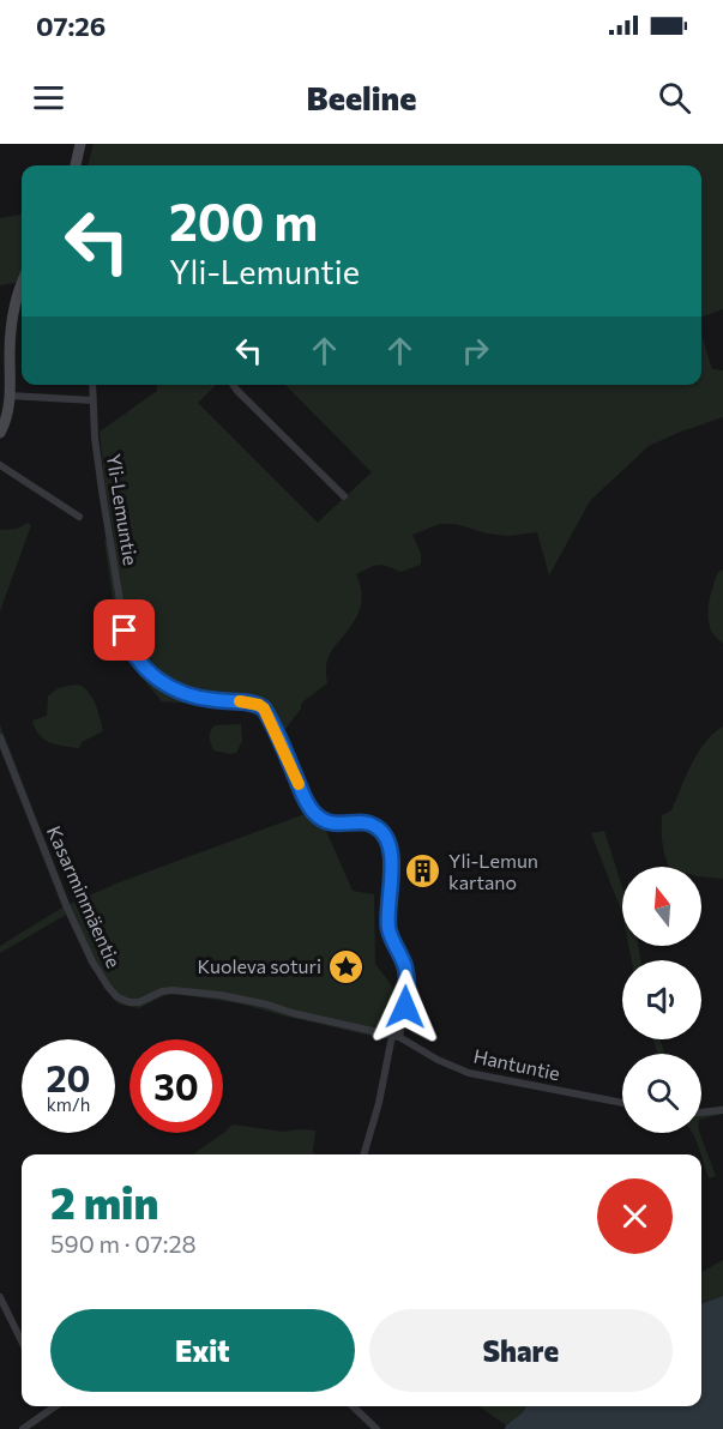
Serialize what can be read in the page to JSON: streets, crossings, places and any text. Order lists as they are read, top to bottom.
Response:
{
  "streets": {
    "street": ["Yli-Lemuntie", "Kasarminmäentie", "Hantuntie"]
  },
  "crossings": [
    ["Yli-Lemuntie", "Kasarminmäentie"],
    ["Yli-Lemuntie", "Hantuntie"],
    ["Kasarminmäentie", "Hantuntie"]
  ],
  "places": {
    "building": ["Yli-Lemun kartano"],
    "place": ["Kuoleva soturi"]
  },
  "north": "top",
  "page": {
    "status": "07:26",
    "header": "Beeline",
    "turn": ["200 m", "Yli-Lemuntie"],
    "speed": "20 km/h",
    "limit": "30",
    "heading": ["2 min", "590 m · 07:28"],
    "buttons": ["Exit", "Share"]
  }
}
